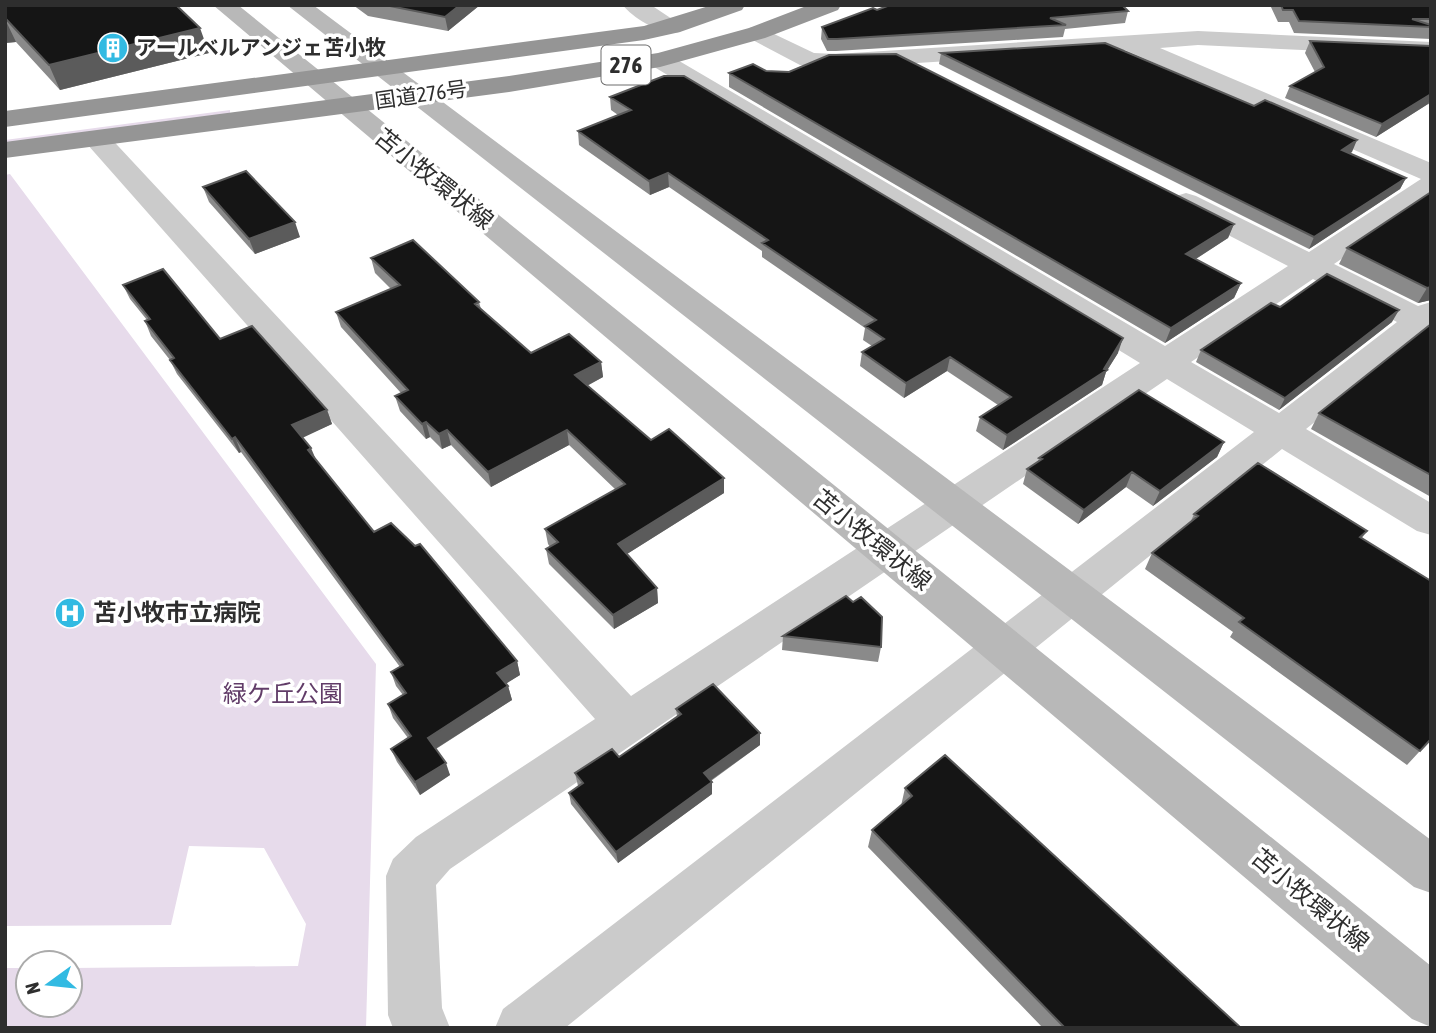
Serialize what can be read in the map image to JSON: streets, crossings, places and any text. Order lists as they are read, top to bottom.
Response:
{
  "streets": {
    "highway": ["276", "国道276号"],
    "main road": ["苫小牧環状線"]
  },
  "crossings": [
    ["国道276号", "苫小牧環状線"]
  ],
  "parks": ["緑ケ丘公園"],
  "places": {
    "building": ["アールベルアンジェ苫小牧"],
    "hospital": ["苫小牧市立病院"]
  },
  "north": "left"
}
